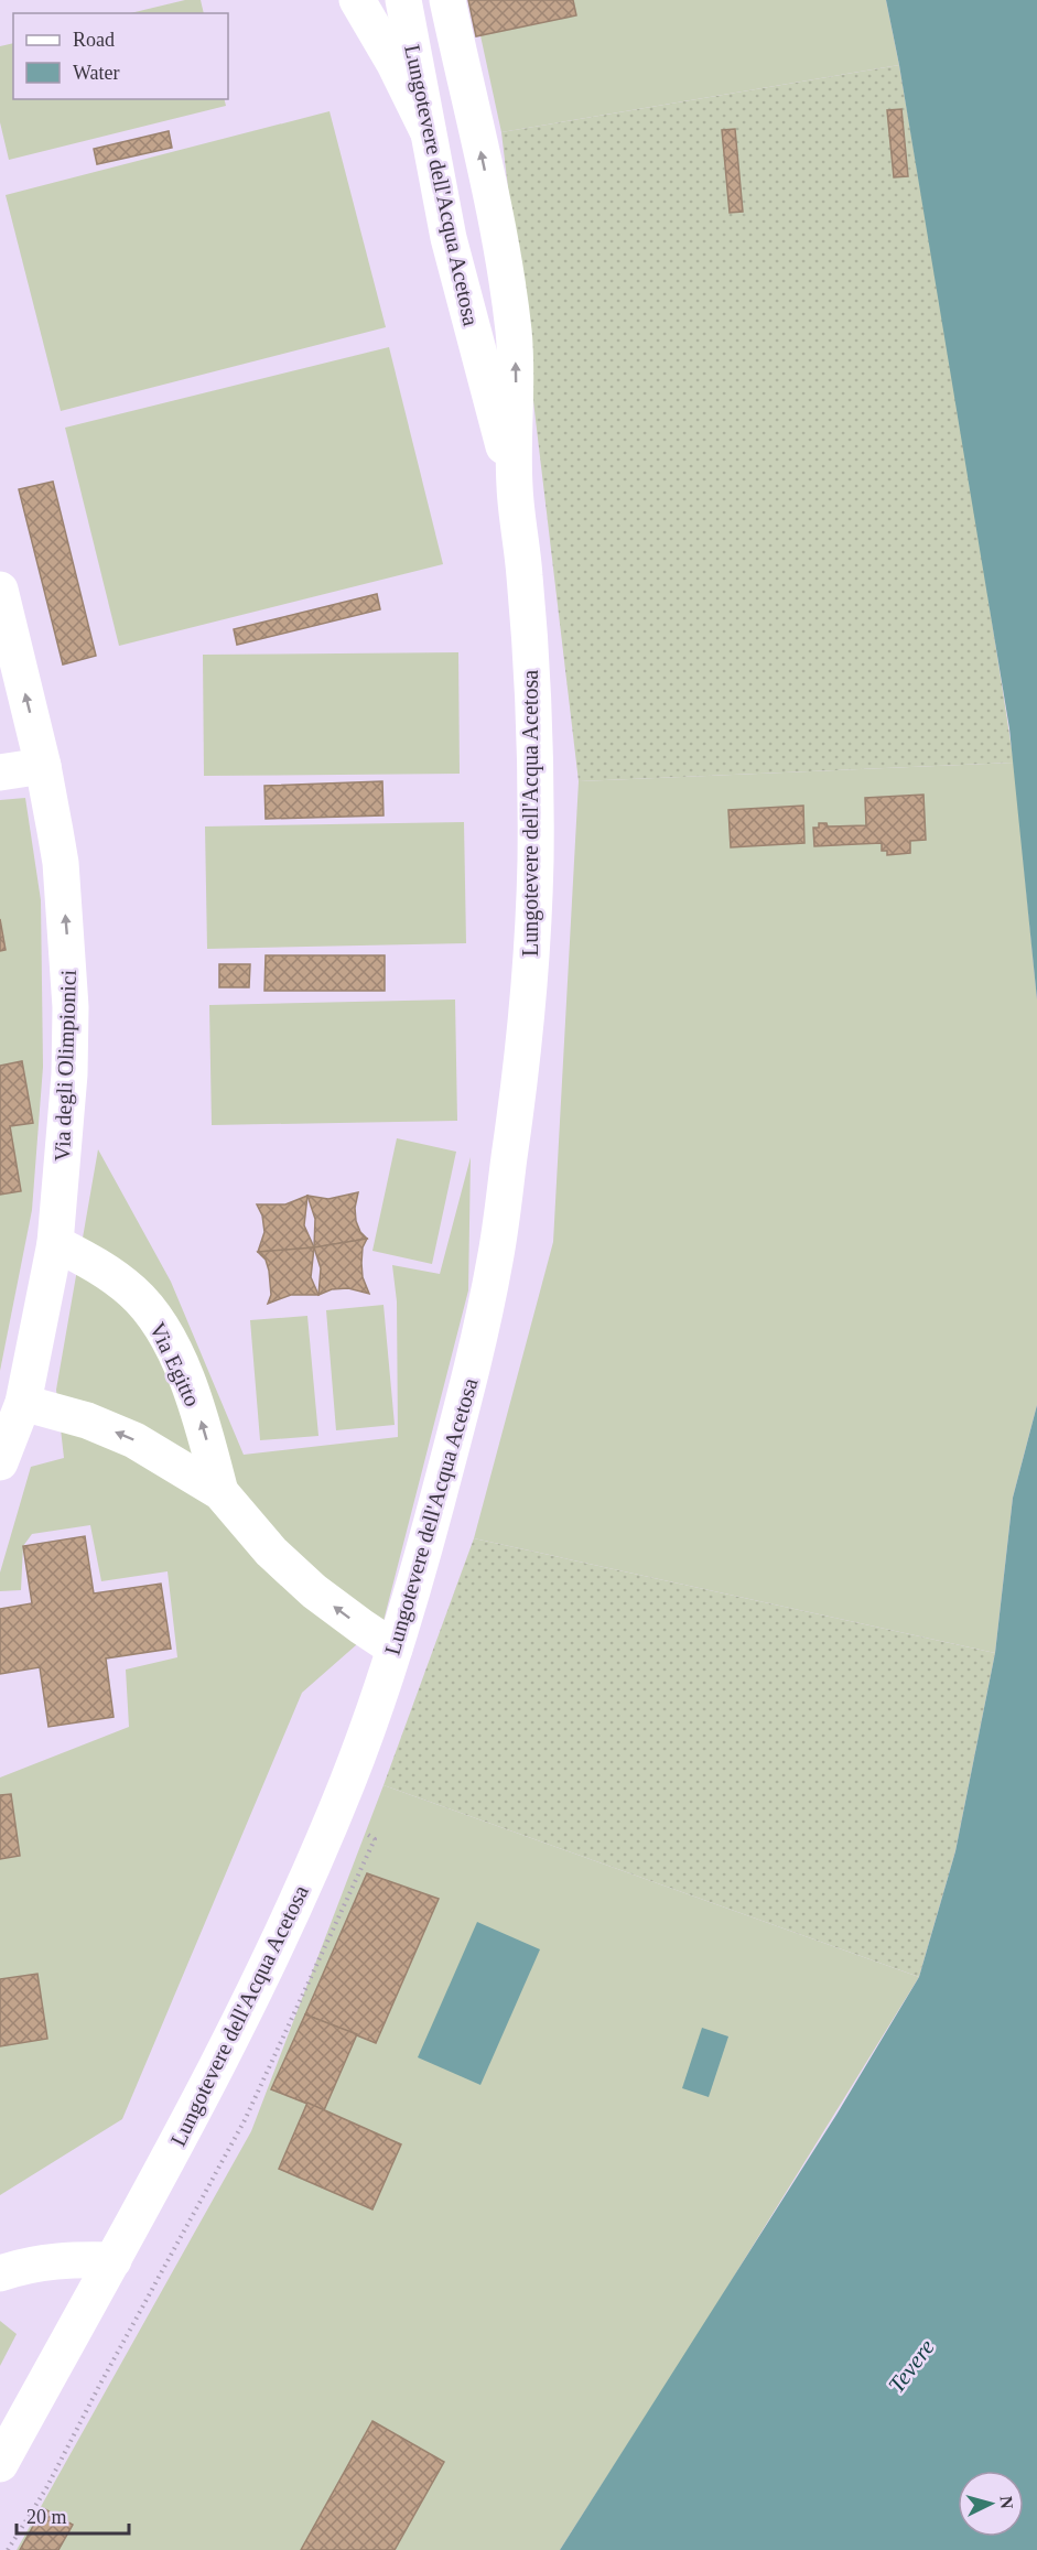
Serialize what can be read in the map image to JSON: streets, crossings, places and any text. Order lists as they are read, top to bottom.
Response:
{
  "streets": {
    "main road": ["Lungotevere dell'Acqua Acetosa", "Via degli Olimpionici", "Via Egitto"]
  },
  "crossings": [
    ["Lungotevere dell'Acqua Acetosa", "Via Egitto"],
    ["Via degli Olimpionici", "Via Egitto"]
  ],
  "one_way": ["Via degli Olimpionici", "Via Egitto"],
  "water": ["Tevere"],
  "legend": ["Road", "Water"],
  "scale_bar": "20 m",
  "north": "right"
}
